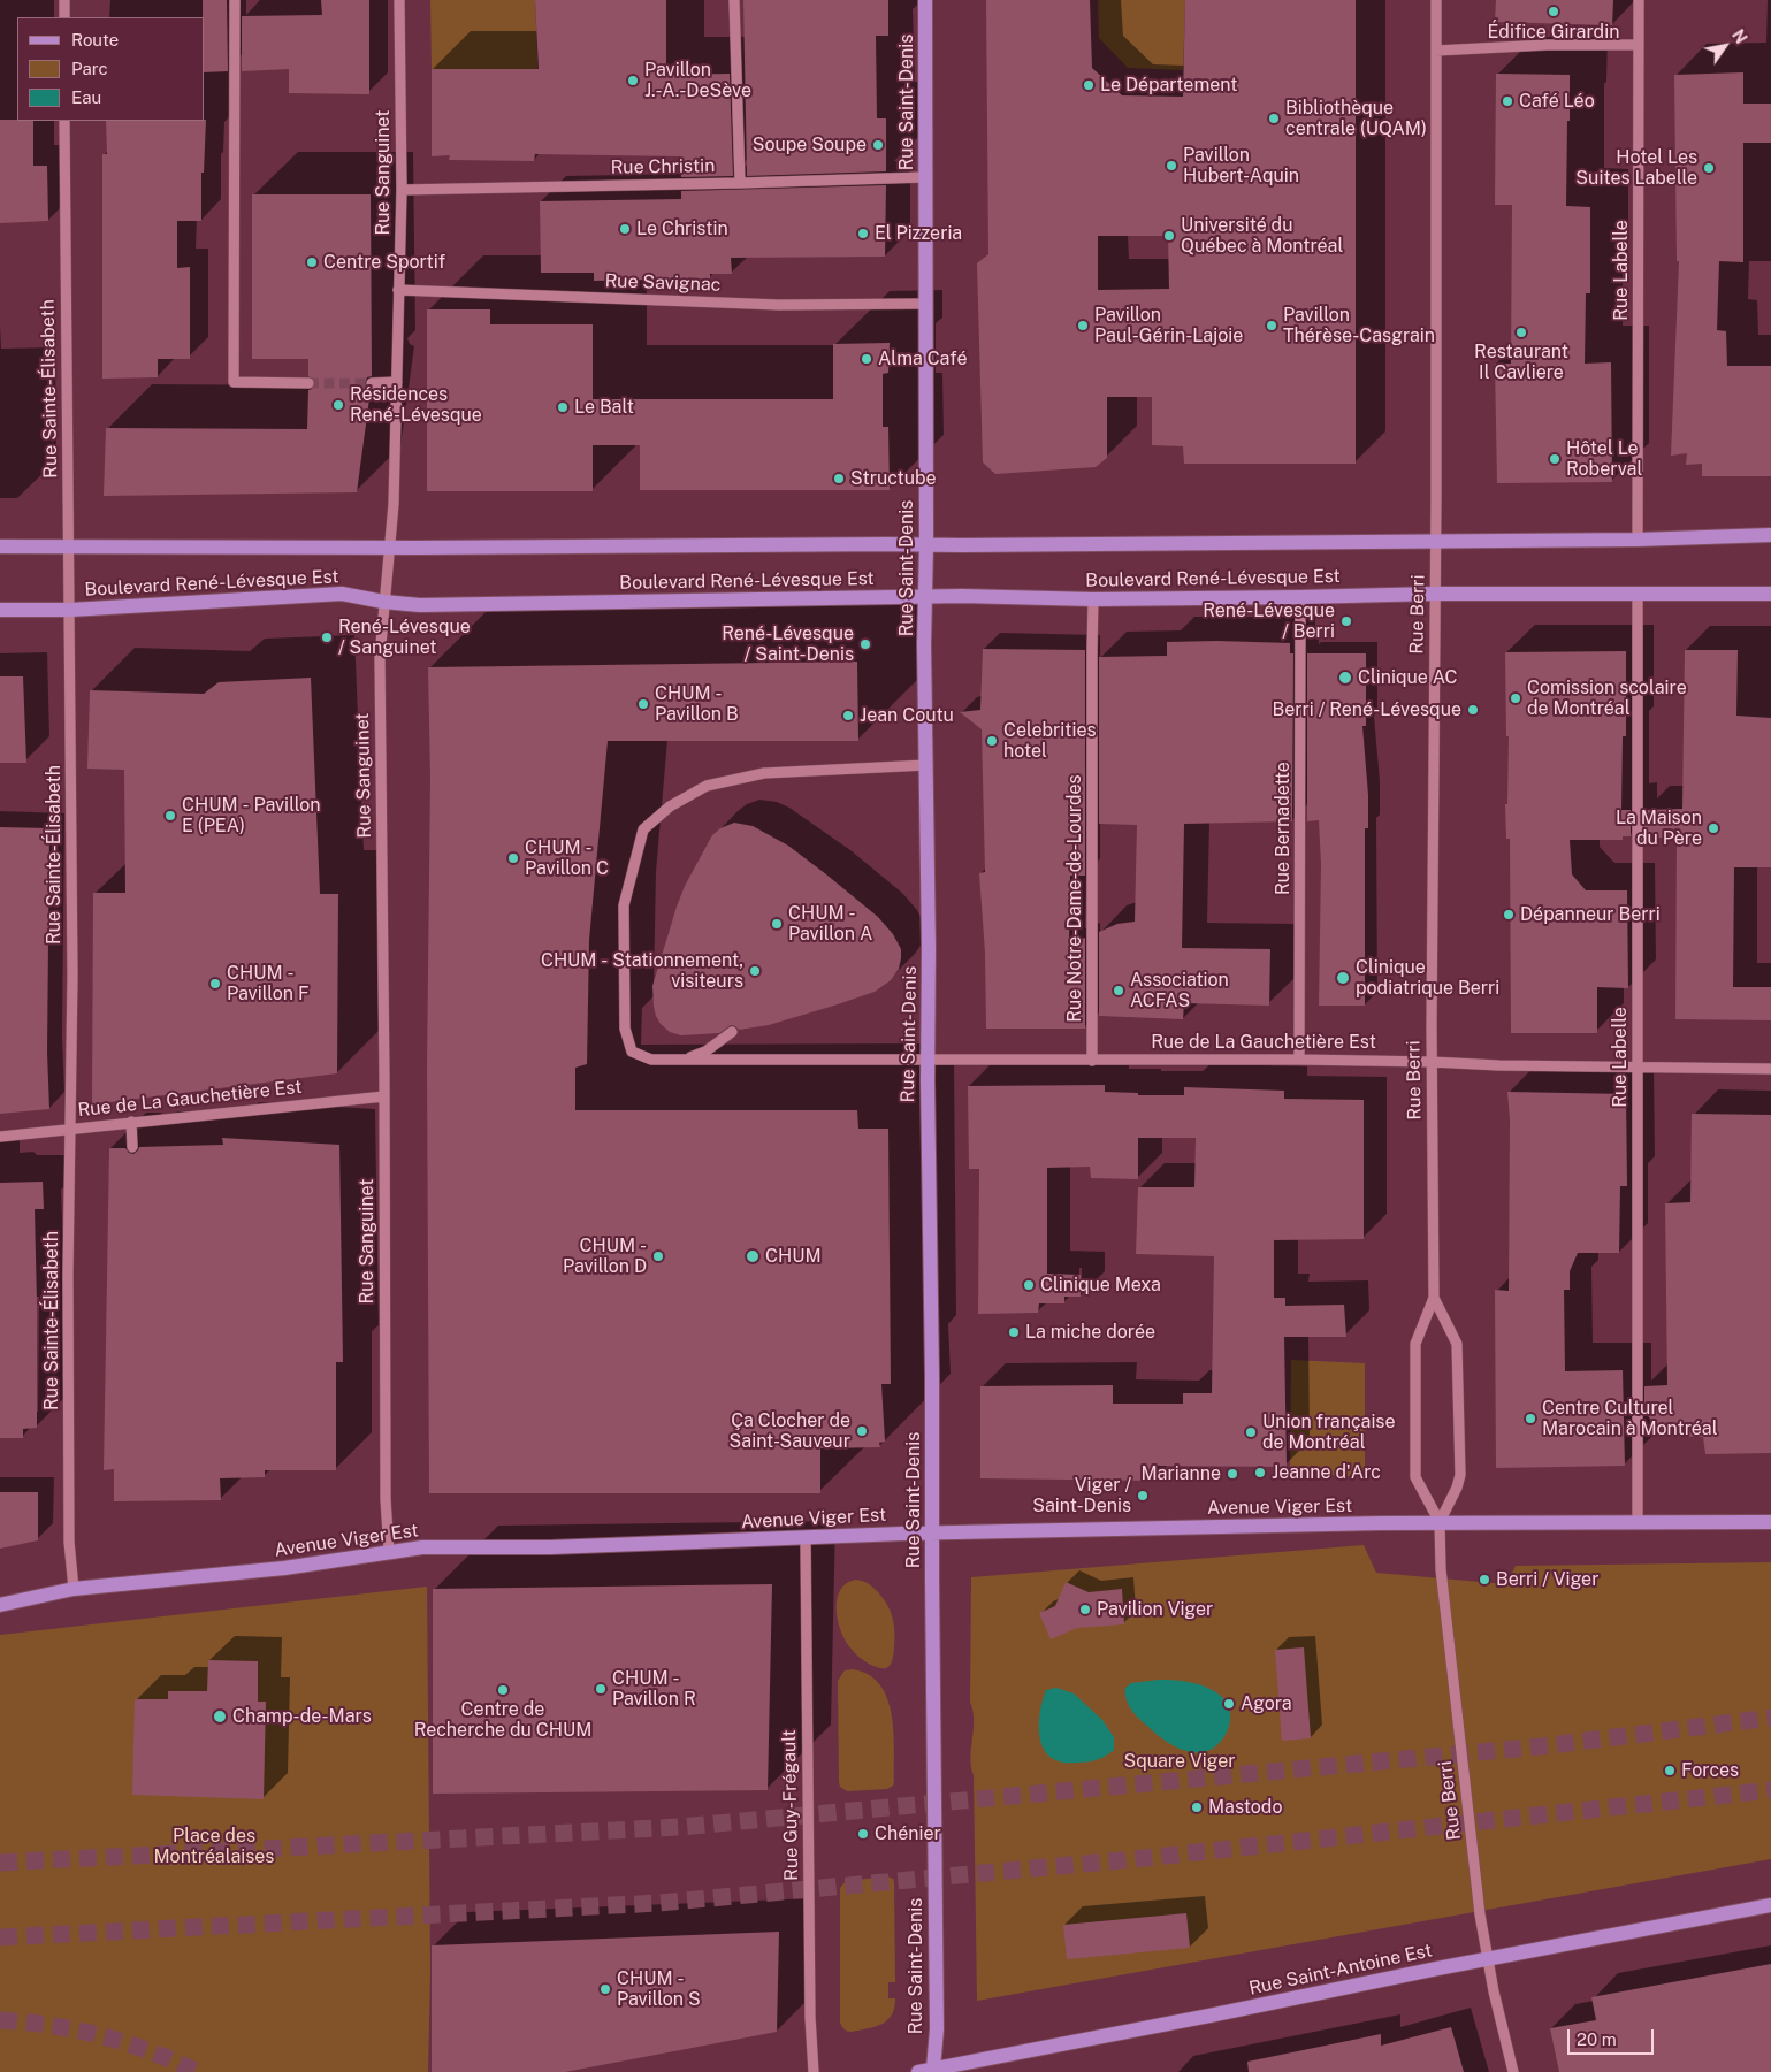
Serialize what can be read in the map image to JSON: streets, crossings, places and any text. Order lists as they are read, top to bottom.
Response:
{
  "streets": {
    "main road": [
      "Rue Saint-Denis",
      "Boulevard René-Lévesque Est",
      "Avenue Viger Est",
      "Rue Saint-Antoine Est"
    ],
    "street": [
      "Rue Christin",
      "Rue Sanguinet",
      "Rue Labelle",
      "Rue Savignac",
      "Rue Sainte-Élisabeth",
      "Rue Berri",
      "Rue Bernadette",
      "Rue Notre-Dame-de-Lourdes",
      "Rue de La Gauchetière Est",
      "Rue Guy-Frégault"
    ]
  },
  "crossings": [
    ["Rue Saint-Denis", "Rue Christin"],
    ["Rue Saint-Denis", "Rue Savignac"],
    ["Rue Saint-Denis", "Boulevard René-Lévesque Est"],
    ["Rue Saint-Denis", "Rue de La Gauchetière Est"],
    ["Rue Saint-Denis", "Avenue Viger Est"],
    ["Rue Saint-Denis", "Rue Saint-Antoine Est"],
    ["Rue Christin", "Rue Sanguinet"],
    ["Rue Sanguinet", "Rue Savignac"],
    ["Rue Sanguinet", "Boulevard René-Lévesque Est"],
    ["Rue Sanguinet", "Rue de La Gauchetière Est"],
    ["Rue Sanguinet", "Avenue Viger Est"],
    ["Rue Labelle", "Boulevard René-Lévesque Est"],
    ["Rue Labelle", "Rue de La Gauchetière Est"],
    ["Rue Labelle", "Avenue Viger Est"],
    ["Rue Sainte-Élisabeth", "Boulevard René-Lévesque Est"],
    ["Rue Sainte-Élisabeth", "Rue de La Gauchetière Est"],
    ["Rue Sainte-Élisabeth", "Avenue Viger Est"],
    ["Boulevard René-Lévesque Est", "Rue Berri"],
    ["Boulevard René-Lévesque Est", "Rue Bernadette"],
    ["Boulevard René-Lévesque Est", "Rue Notre-Dame-de-Lourdes"],
    ["Rue Berri", "Rue de La Gauchetière Est"],
    ["Rue Berri", "Avenue Viger Est"],
    ["Rue Berri", "Rue Saint-Antoine Est"],
    ["Rue Bernadette", "Rue de La Gauchetière Est"],
    ["Rue Notre-Dame-de-Lourdes", "Rue de La Gauchetière Est"],
    ["Avenue Viger Est", "Rue Guy-Frégault"]
  ],
  "parks": ["Square Viger", "Place des Montréalaises"],
  "places": [
    "Édifice Girardin",
    "Pavillon J.-A.-DeSève",
    "Le Département",
    "Café Léo",
    "Bibliothèque centrale (UQAM)",
    "Soupe Soupe",
    "Pavillon Hubert-Aquin",
    "Hotel Les Suites Labelle",
    "Le Christin",
    "El Pizzeria",
    "Université du Québec à Montréal",
    "Centre Sportif",
    "Pavillon Paul-Gérin-Lajoie",
    "Pavillon Thérèse-Casgrain",
    "Restaurant Il Cavliere",
    "Alma Café",
    "Résidences René-Lévesque",
    "Le Balt",
    "Hôtel Le Roberval",
    "Structube",
    "René-Lévesque / Berri",
    "René-Lévesque / Sanguinet",
    "René-Lévesque / Saint-Denis",
    "Clinique AC",
    "Comission scolaire de Montréal",
    "CHUM - Pavillon B",
    "Berri / René-Lévesque",
    "Jean Coutu",
    "Celebrities hotel",
    "CHUM - Pavillon E (PEA)",
    "La Maison du Père",
    "CHUM - Pavillon C",
    "Dépanneur Berri",
    "CHUM - Pavillon A",
    "CHUM - Stationnement, visiteurs",
    "Clinique podiatrique Berri",
    "CHUM - Pavillon F",
    "Association ACFAS",
    "CHUM - Pavillon D",
    "CHUM",
    "Clinique Mexa",
    "La miche dorée",
    "Centre Culturel Marocain à Montréal",
    "Ça Clocher de Saint-Sauveur",
    "Union française de Montréal",
    "Jeanne d'Arc",
    "Marianne",
    "Viger / Saint-Denis",
    "Berri / Viger",
    "Pavilion Viger",
    "CHUM - Pavillon R",
    "Centre de Recherche du CHUM",
    "Agora",
    "Champ-de-Mars",
    "Forces",
    "Mastodo",
    "Chénier",
    "CHUM - Pavillon S"
  ],
  "legend": ["Route", "Parc", "Eau"],
  "scale_bar": "20 m",
  "north": "top right"
}
